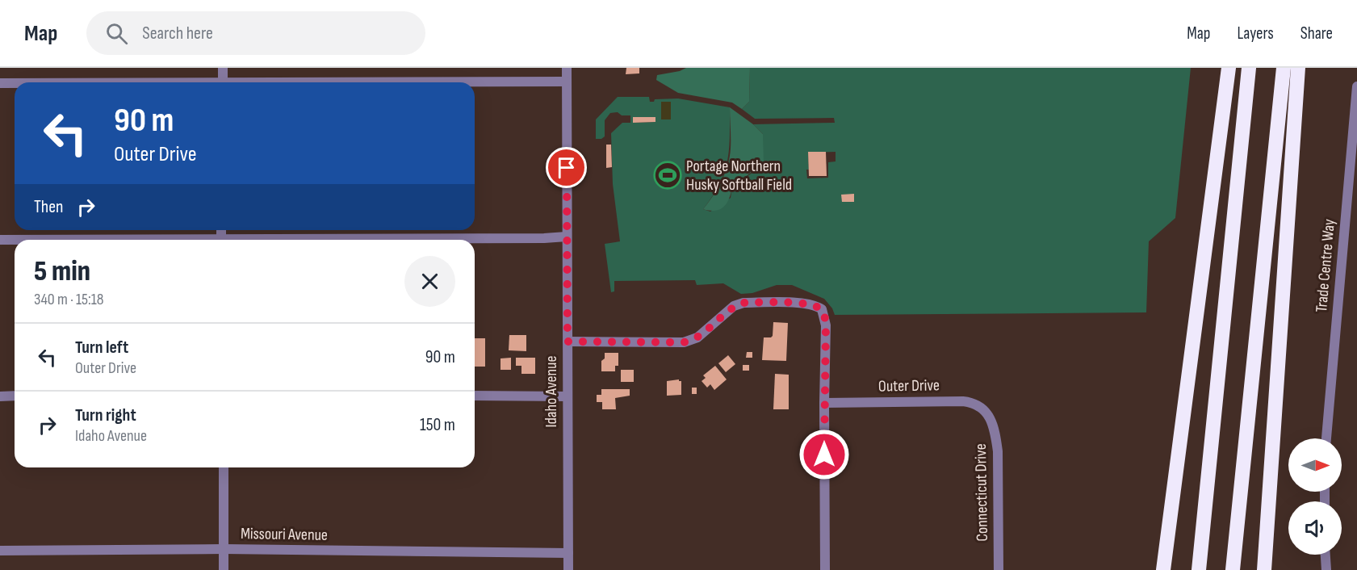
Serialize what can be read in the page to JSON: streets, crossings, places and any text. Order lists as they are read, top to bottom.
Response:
{
  "streets": {
    "street": [
      "Trade Centre Way",
      "Outer Drive",
      "Idaho Avenue",
      "Connecticut Drive",
      "Missouri Avenue"
    ]
  },
  "crossings": [
    ["Outer Drive", "Connecticut Drive"],
    ["Idaho Avenue", "Missouri Avenue"]
  ],
  "places": {
    "sports": ["Portage Northern Husky Softball Field"]
  },
  "north": "right",
  "page": {
    "header": "Map",
    "search": "Search here",
    "nav": ["Map", "Layers", "Share"],
    "turn": ["90 m", "Outer Drive"],
    "then": "Then",
    "heading": ["5 min", "340 m · 15:18"],
    "list": [
      {
        "name": "Turn left",
        "note": "Outer Drive",
        "value": "90 m"
      },
      {
        "name": "Turn right",
        "note": "Idaho Avenue",
        "value": "150 m"
      }
    ]
  }
}
